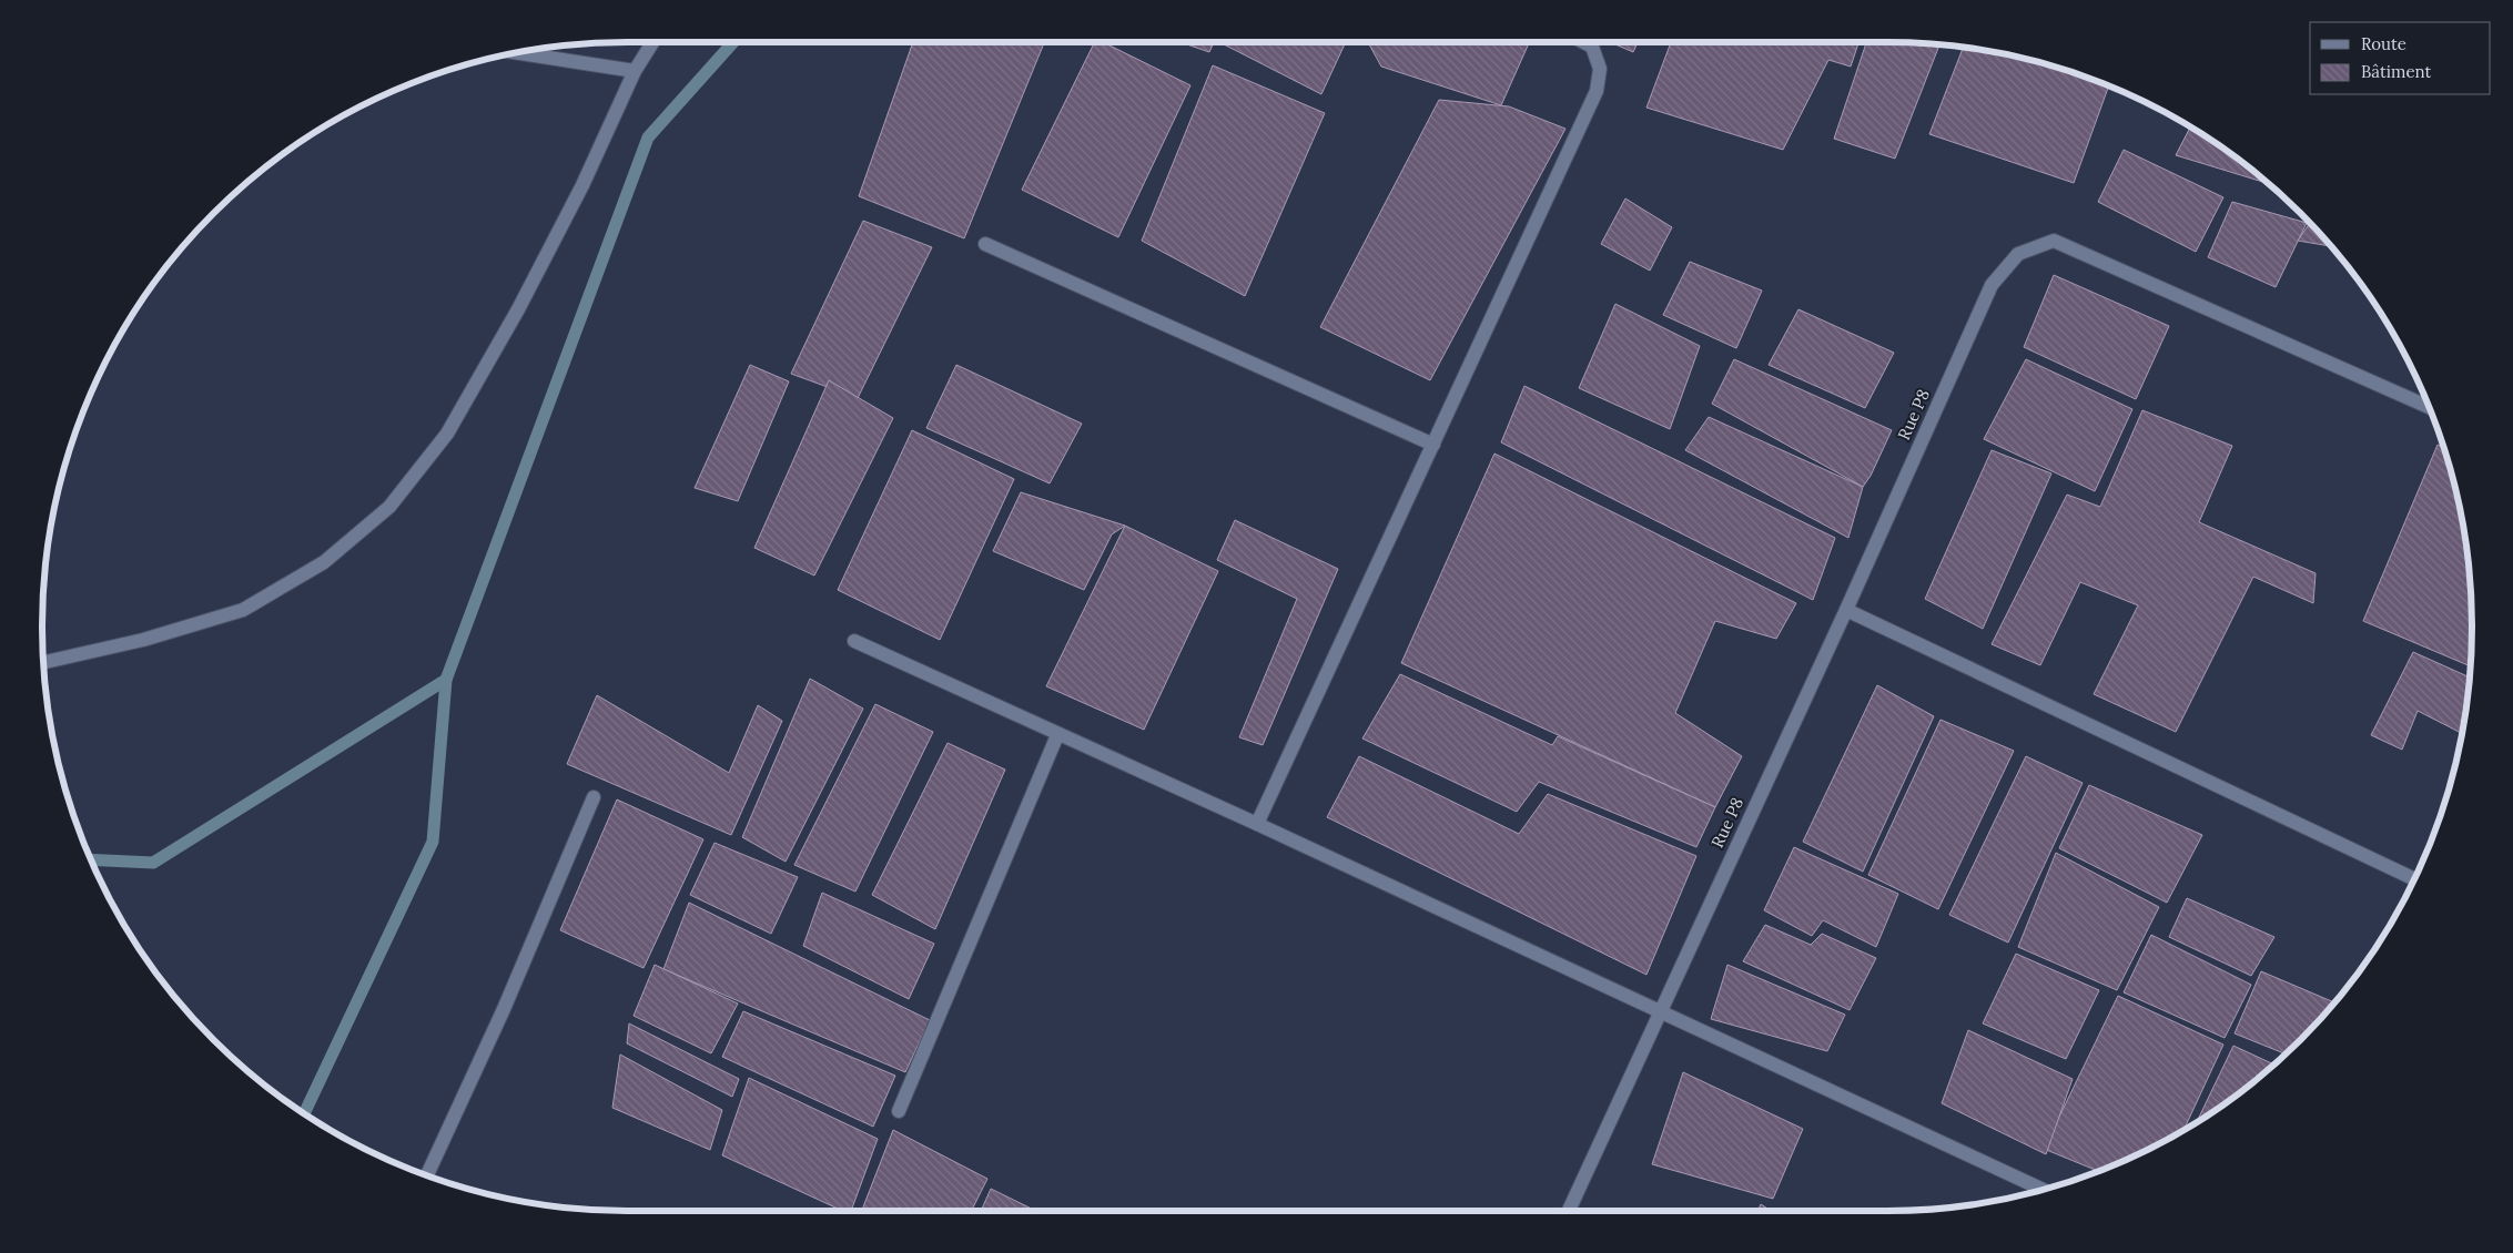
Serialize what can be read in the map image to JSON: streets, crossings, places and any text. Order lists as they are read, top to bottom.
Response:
{
  "streets": {
    "street": ["Rue P8"]
  },
  "legend": ["Route", "Bâtiment"]
}
